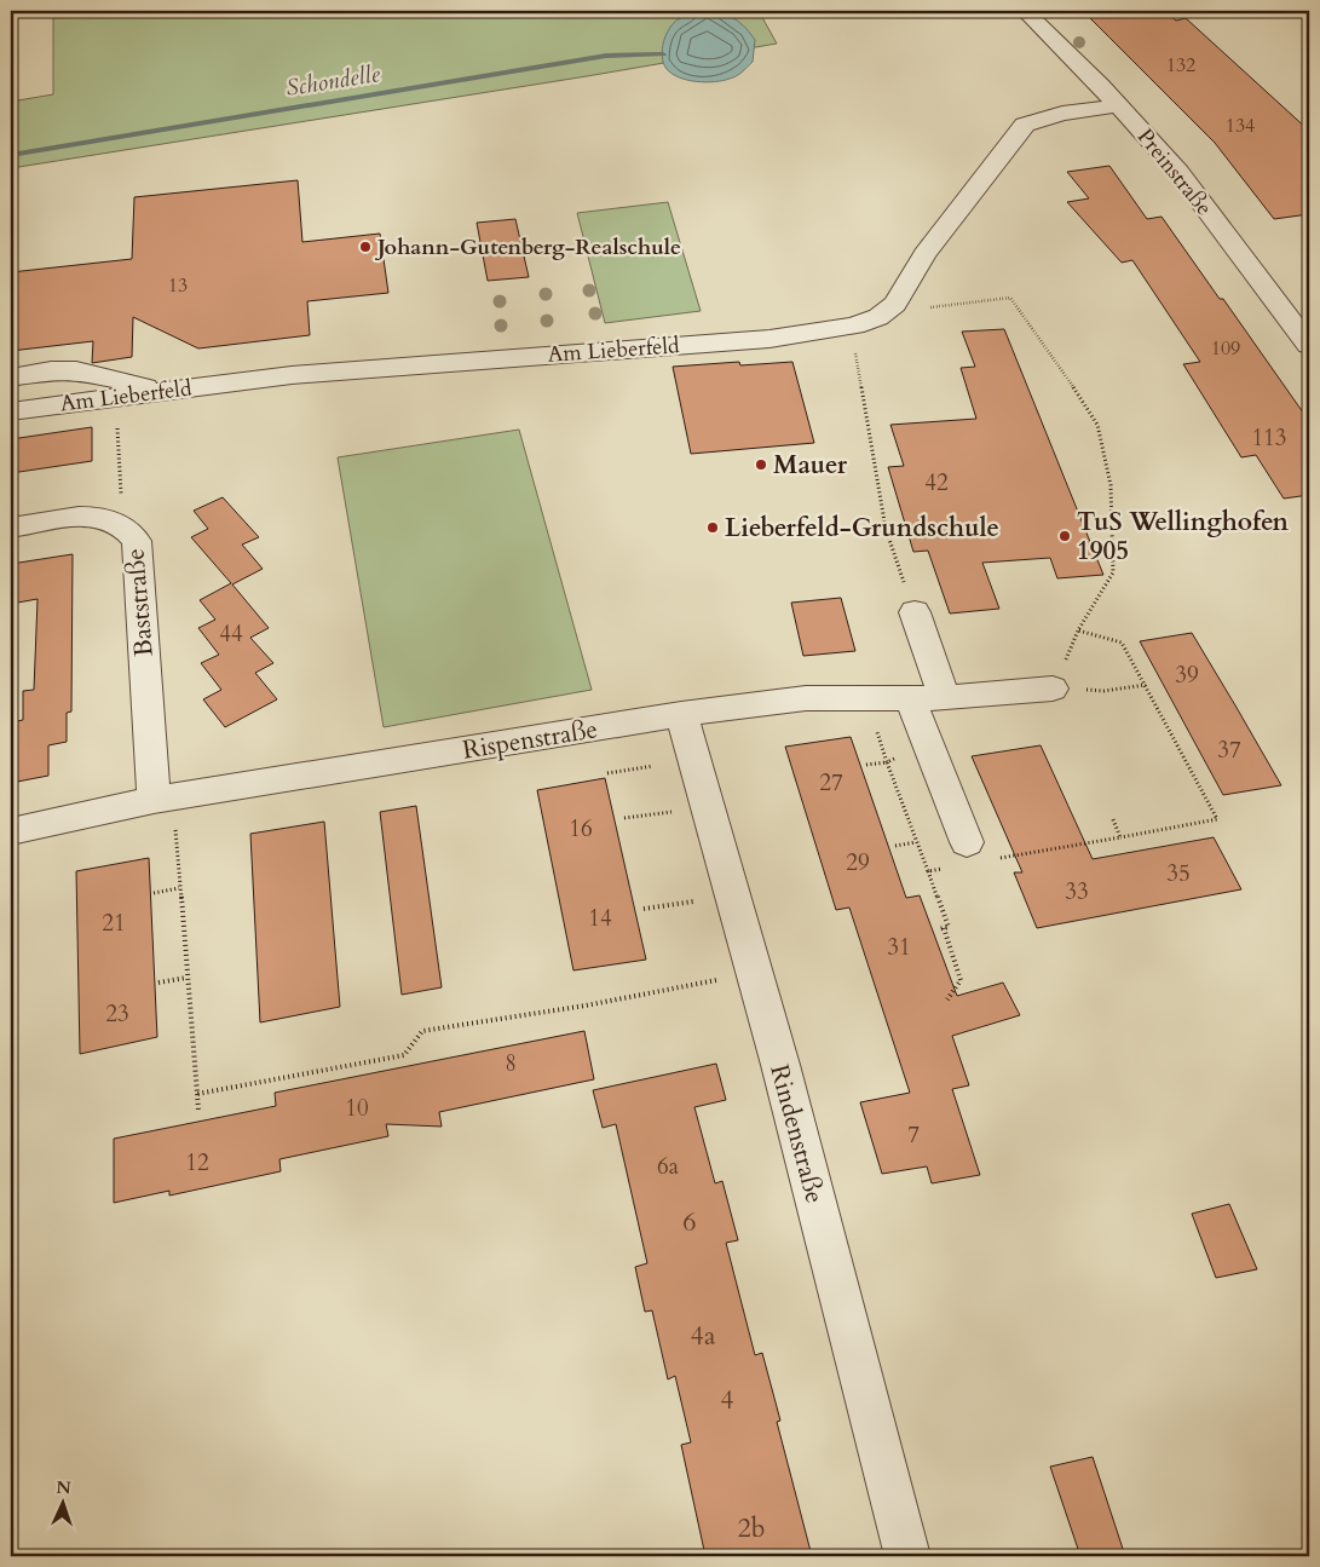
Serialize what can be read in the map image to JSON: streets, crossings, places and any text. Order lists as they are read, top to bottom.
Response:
{
  "streets": {
    "street": [
      "Preinstraße",
      "Am Lieberfeld",
      "Baststraße",
      "Rispenstraße",
      "Rindenstraße"
    ]
  },
  "crossings": [
    ["Preinstraße", "Am Lieberfeld"],
    ["Baststraße", "Rispenstraße"],
    ["Rispenstraße", "Rindenstraße"]
  ],
  "water": ["Schondelle"],
  "places": [
    "Johann-Gutenberg-Realschule",
    "Mauer",
    "Lieberfeld-Grundschule",
    "TuS Wellinghofen 1905"
  ],
  "house_numbers": [
    "132",
    "134",
    "13",
    "109",
    "113",
    "42",
    "44",
    "39",
    "37",
    "27",
    "16",
    "29",
    "35",
    "33",
    "14",
    "21",
    "31",
    "23",
    "8",
    "10",
    "7",
    "12",
    "6a",
    "6",
    "4a",
    "4",
    "2b"
  ],
  "north": "top"
}
